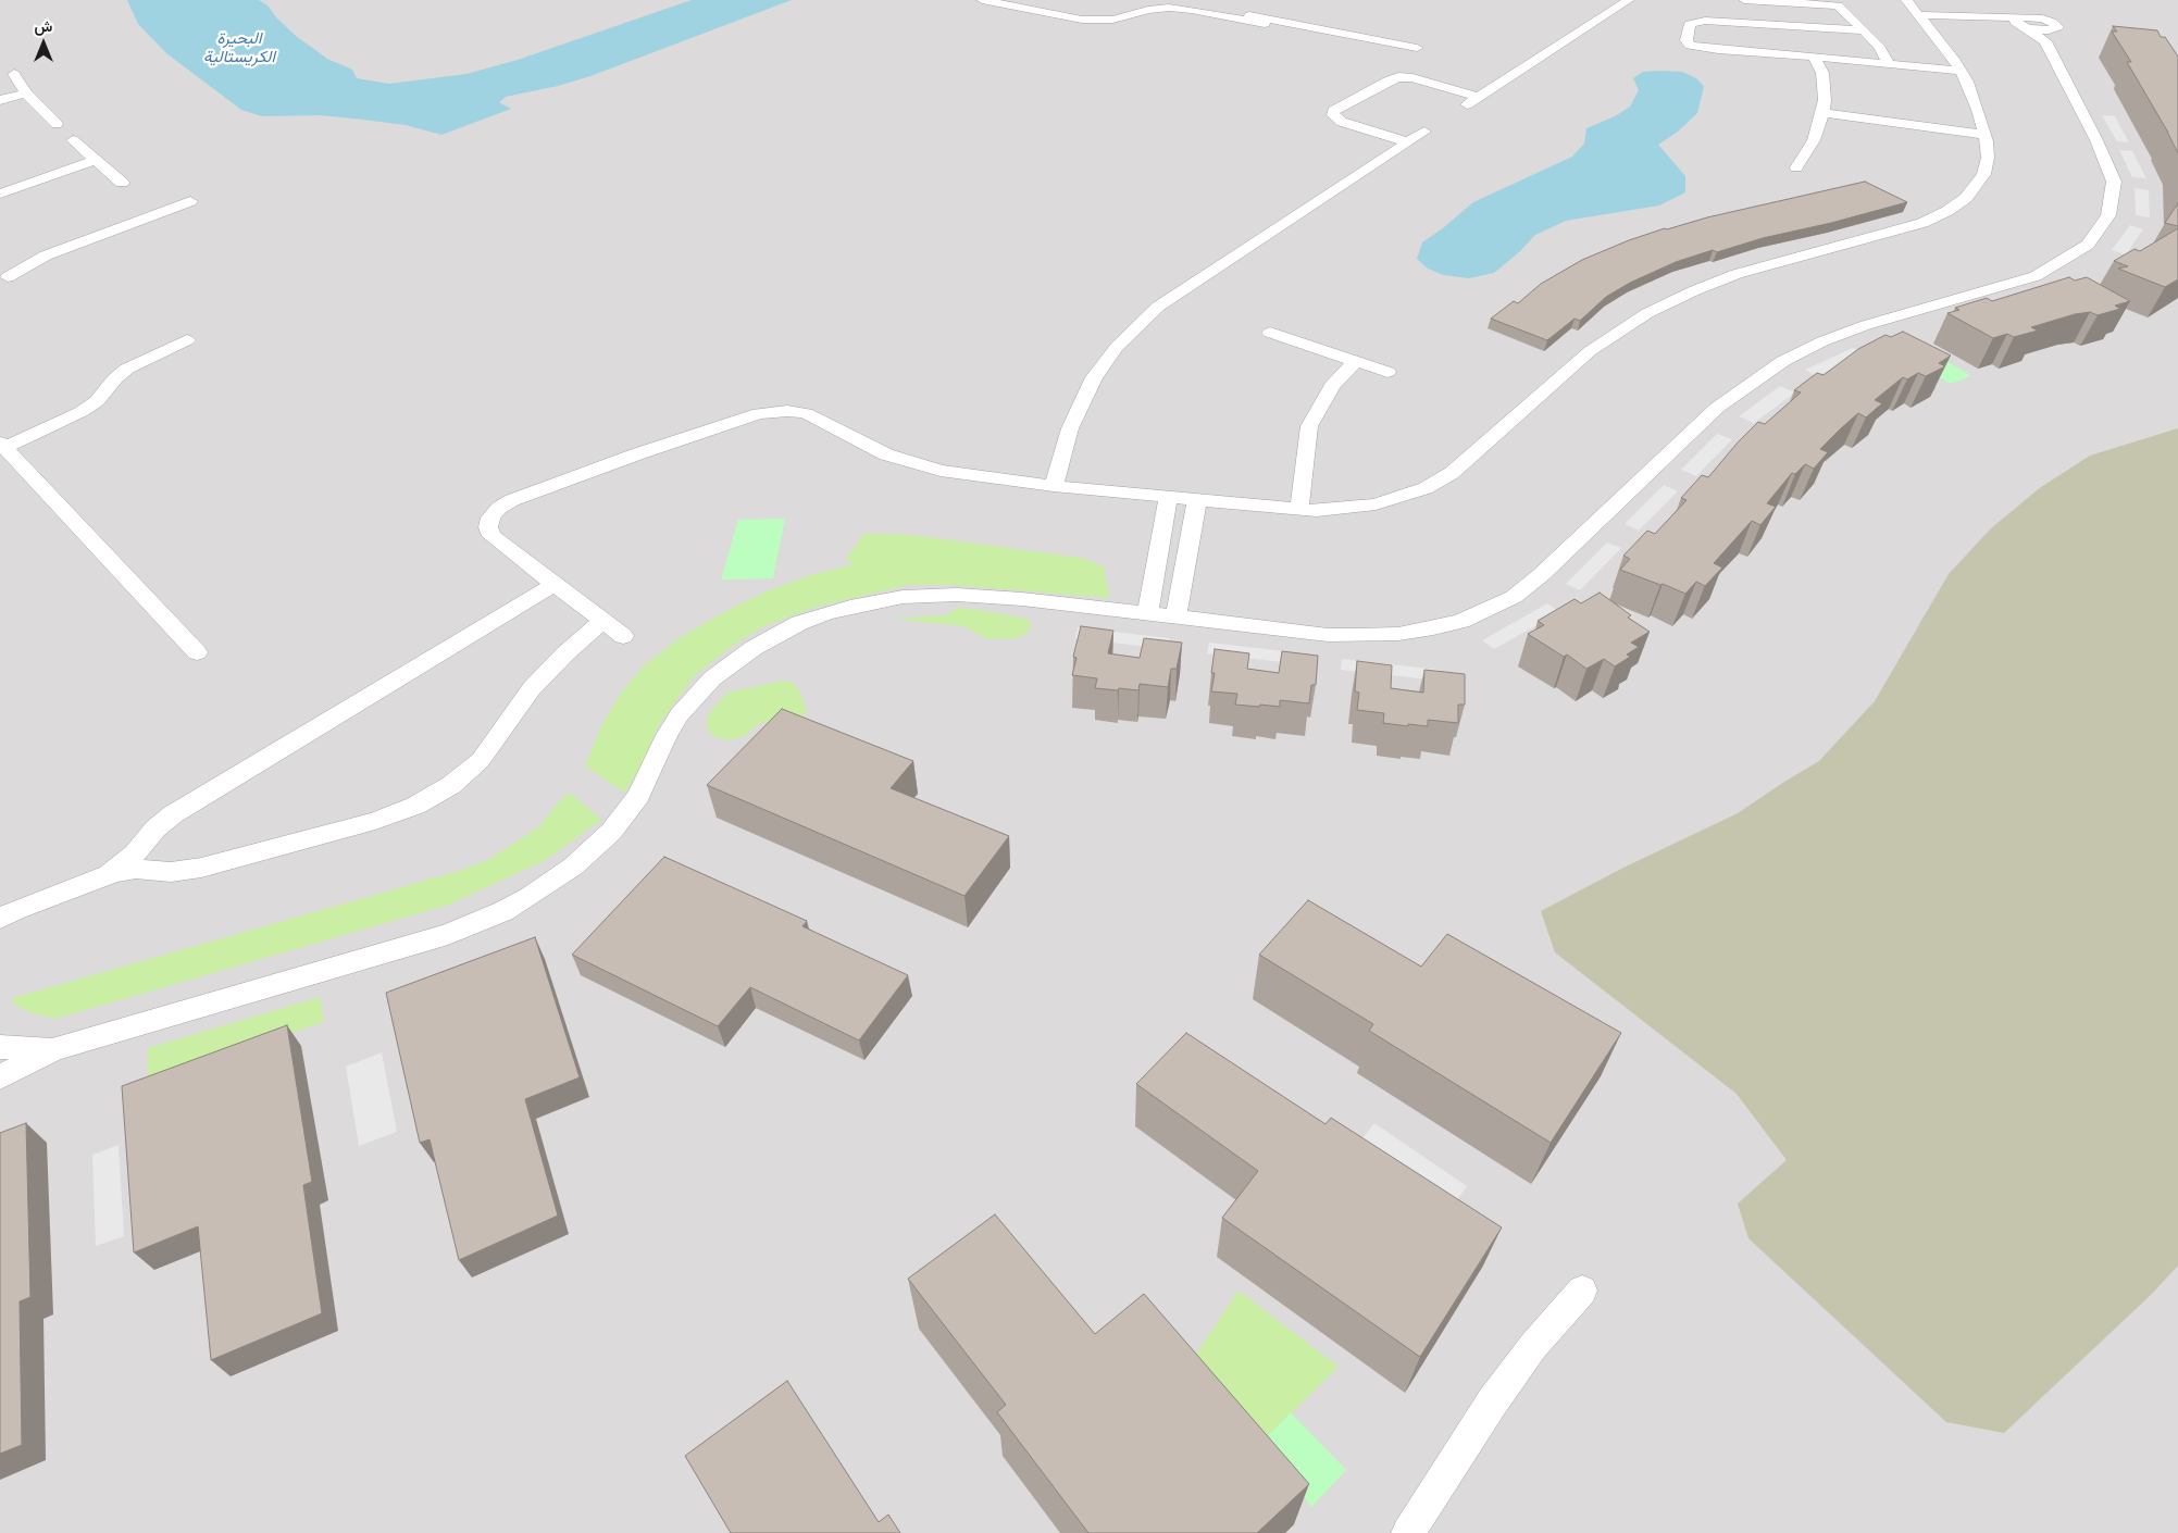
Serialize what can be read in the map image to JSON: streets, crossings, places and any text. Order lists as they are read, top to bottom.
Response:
{
  "water": ["البحيرة الكريستالية"],
  "north": "top"
}
